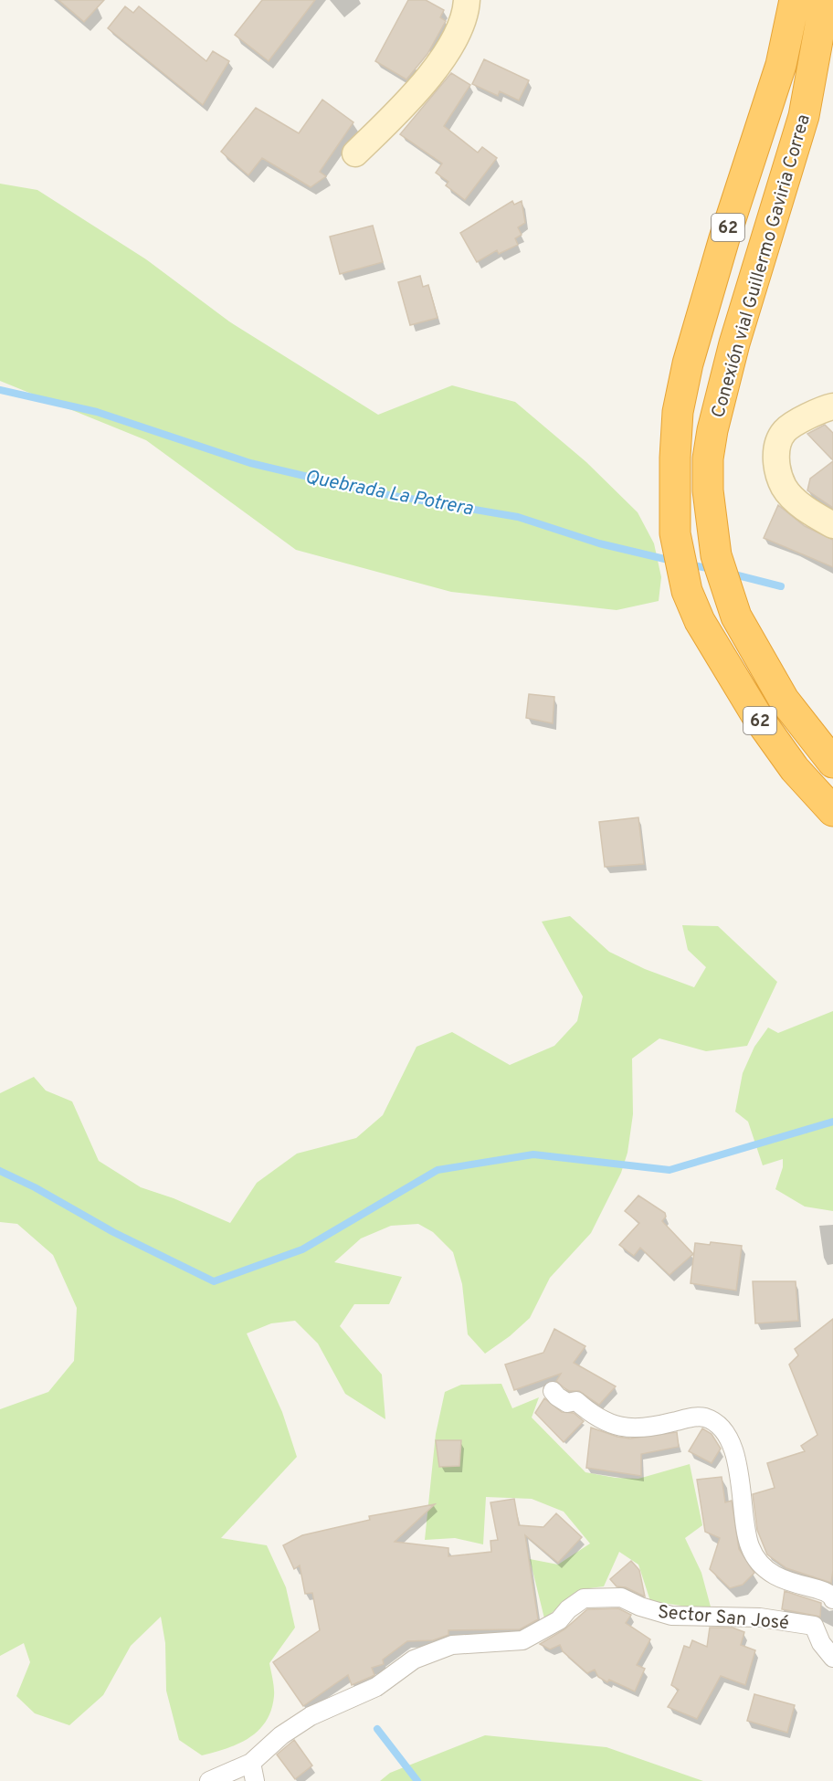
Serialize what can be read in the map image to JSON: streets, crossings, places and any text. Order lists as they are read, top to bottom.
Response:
{
  "streets": {
    "highway": ["62", "Conexión vial Guillermo Gaviria Correa"],
    "street": ["Sector San José"]
  },
  "water": ["Quebrada La Potrera"]
}
